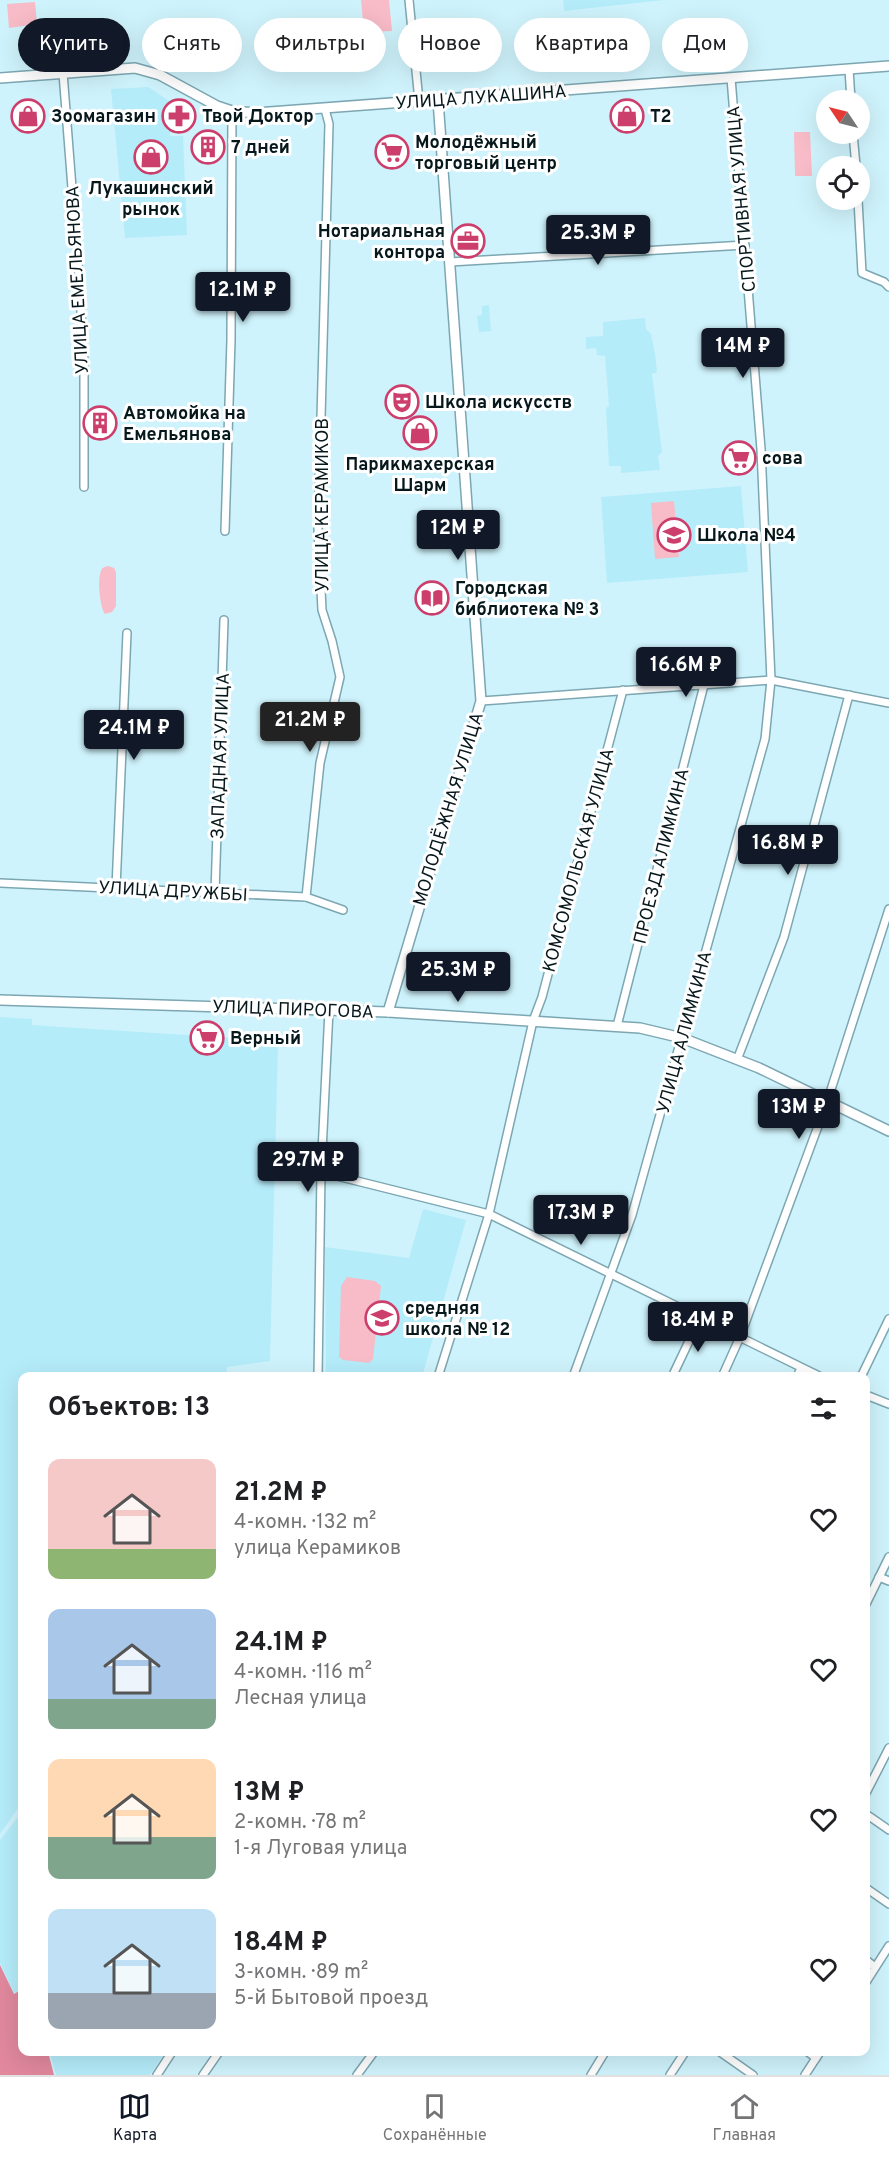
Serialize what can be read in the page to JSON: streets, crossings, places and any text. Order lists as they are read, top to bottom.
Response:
{
  "streets": {
    "street": [
      "УЛИЦА ЛУКАШИНА",
      "СПОРТИВНАЯ УЛИЦА",
      "УЛИЦА ЕМЕЛЬЯНОВА",
      "УЛИЦА КЕРАМИКОВ",
      "ЗАПАДНАЯ УЛИЦА",
      "МОЛОДЁЖНАЯ УЛИЦА",
      "ПРОЕЗД АЛИМКИНА",
      "КОМСОМОЛЬСКАЯ УЛИЦА",
      "УЛИЦА ДРУЖБЫ",
      "УЛИЦА ПИРОГОВА",
      "УЛИЦА АЛИМКИНА"
    ]
  },
  "crossings": [
    ["УЛИЦА ЛУКАШИНА", "СПОРТИВНАЯ УЛИЦА"],
    ["УЛИЦА ЛУКАШИНА", "УЛИЦА ЕМЕЛЬЯНОВА"],
    ["УЛИЦА ЛУКАШИНА", "УЛИЦА КЕРАМИКОВ"],
    ["УЛИЦА ЛУКАШИНА", "МОЛОДЁЖНАЯ УЛИЦА"],
    ["СПОРТИВНАЯ УЛИЦА", "УЛИЦА АЛИМКИНА"],
    ["УЛИЦА КЕРАМИКОВ", "УЛИЦА ДРУЖБЫ"],
    ["ЗАПАДНАЯ УЛИЦА", "УЛИЦА ДРУЖБЫ"],
    ["МОЛОДЁЖНАЯ УЛИЦА", "УЛИЦА ПИРОГОВА"],
    ["ПРОЕЗД АЛИМКИНА", "УЛИЦА ПИРОГОВА"],
    ["КОМСОМОЛЬСКАЯ УЛИЦА", "УЛИЦА ПИРОГОВА"],
    ["УЛИЦА ПИРОГОВА", "УЛИЦА АЛИМКИНА"]
  ],
  "places": {
    "shop": [
      "Зоомагазин",
      "T2",
      "Лукашинский рынок",
      "Парикмахерская Шарм"
    ],
    "pharmacy": ["Твой Доктор"],
    "building": ["7 дней", "Автомойка на Емельянова"],
    "supermarket": ["Молодёжный торговый центр", "сова", "Верный"],
    "office": ["Нотариальная контора"],
    "theatre": ["Школа искусств"],
    "school or university": ["Школа №4", "средняя школа № 12"],
    "library": ["Городская библиотека № 3"]
  },
  "north": "top left",
  "page": {
    "chip": [
      "Купить",
      "Снять",
      "Фильтры",
      "Новое",
      "Квартира",
      "Дом"
    ],
    "price": [
      "25.3M ₽",
      "12.1M ₽",
      "14M ₽",
      "12M ₽",
      "16.6M ₽",
      "21.2M ₽",
      "24.1M ₽",
      "16.8M ₽",
      "25.3M ₽",
      "13M ₽",
      "29.7M ₽",
      "17.3M ₽",
      "18.4M ₽"
    ],
    "heading": "Объектов: 13",
    "list": [
      {
        "name": "21.2M ₽",
        "note": "4-комн. · 132 m² · улица Керамиков"
      },
      {
        "name": "24.1M ₽",
        "note": "4-комн. · 116 m² · Лесная улица"
      },
      {
        "name": "13M ₽",
        "note": "2-комн. · 78 m² · 1-я Луговая улица"
      },
      {
        "name": "18.4M ₽",
        "note": "3-комн. · 89 m² · 5-й Бытовой проезд"
      }
    ],
    "tabs": ["Карта", "Сохранённые", "Главная"]
  }
}
